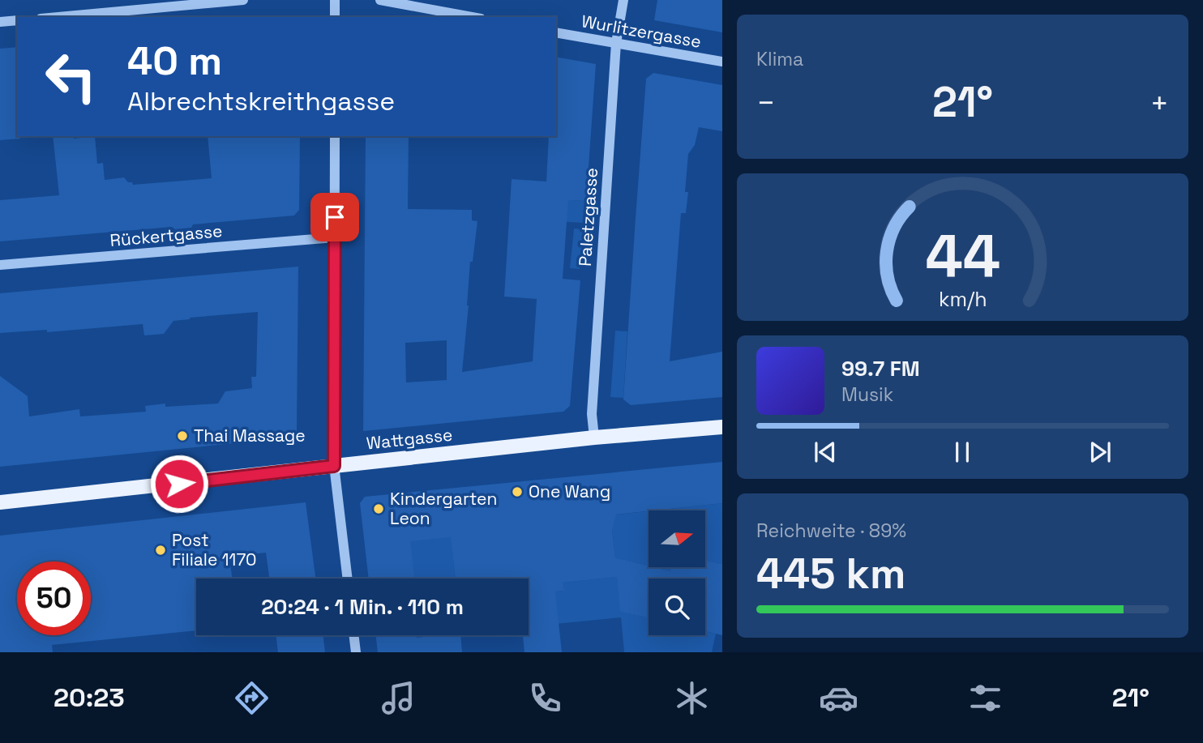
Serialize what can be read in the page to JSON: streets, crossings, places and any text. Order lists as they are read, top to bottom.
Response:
{
  "streets": {
    "main road": ["Wattgasse"],
    "street": ["Wurlitzergasse", "Paletzgasse", "Rückertgasse"]
  },
  "crossings": [
    ["Wurlitzergasse", "Paletzgasse"],
    ["Paletzgasse", "Wattgasse"]
  ],
  "places": [
    "Thai Massage",
    "One Wang",
    "Kindergarten Leon",
    "Post Filiale 1170"
  ],
  "north": "right",
  "page": {
    "tile": [
      "Klima",
      ["Reichweite · 89%", "445 km"]
    ],
    "turn": ["40 m", "Albrechtskreithgasse"],
    "heat": ["−", "21°", "+"],
    "song": ["99.7 FM", "Musik"],
    "limit": "50",
    "trip": "20:24 · 1 Min. · 110 m",
    "tabs": ["20:23", "21°"],
    "gauge": ["44", "km/h"]
  }
}
